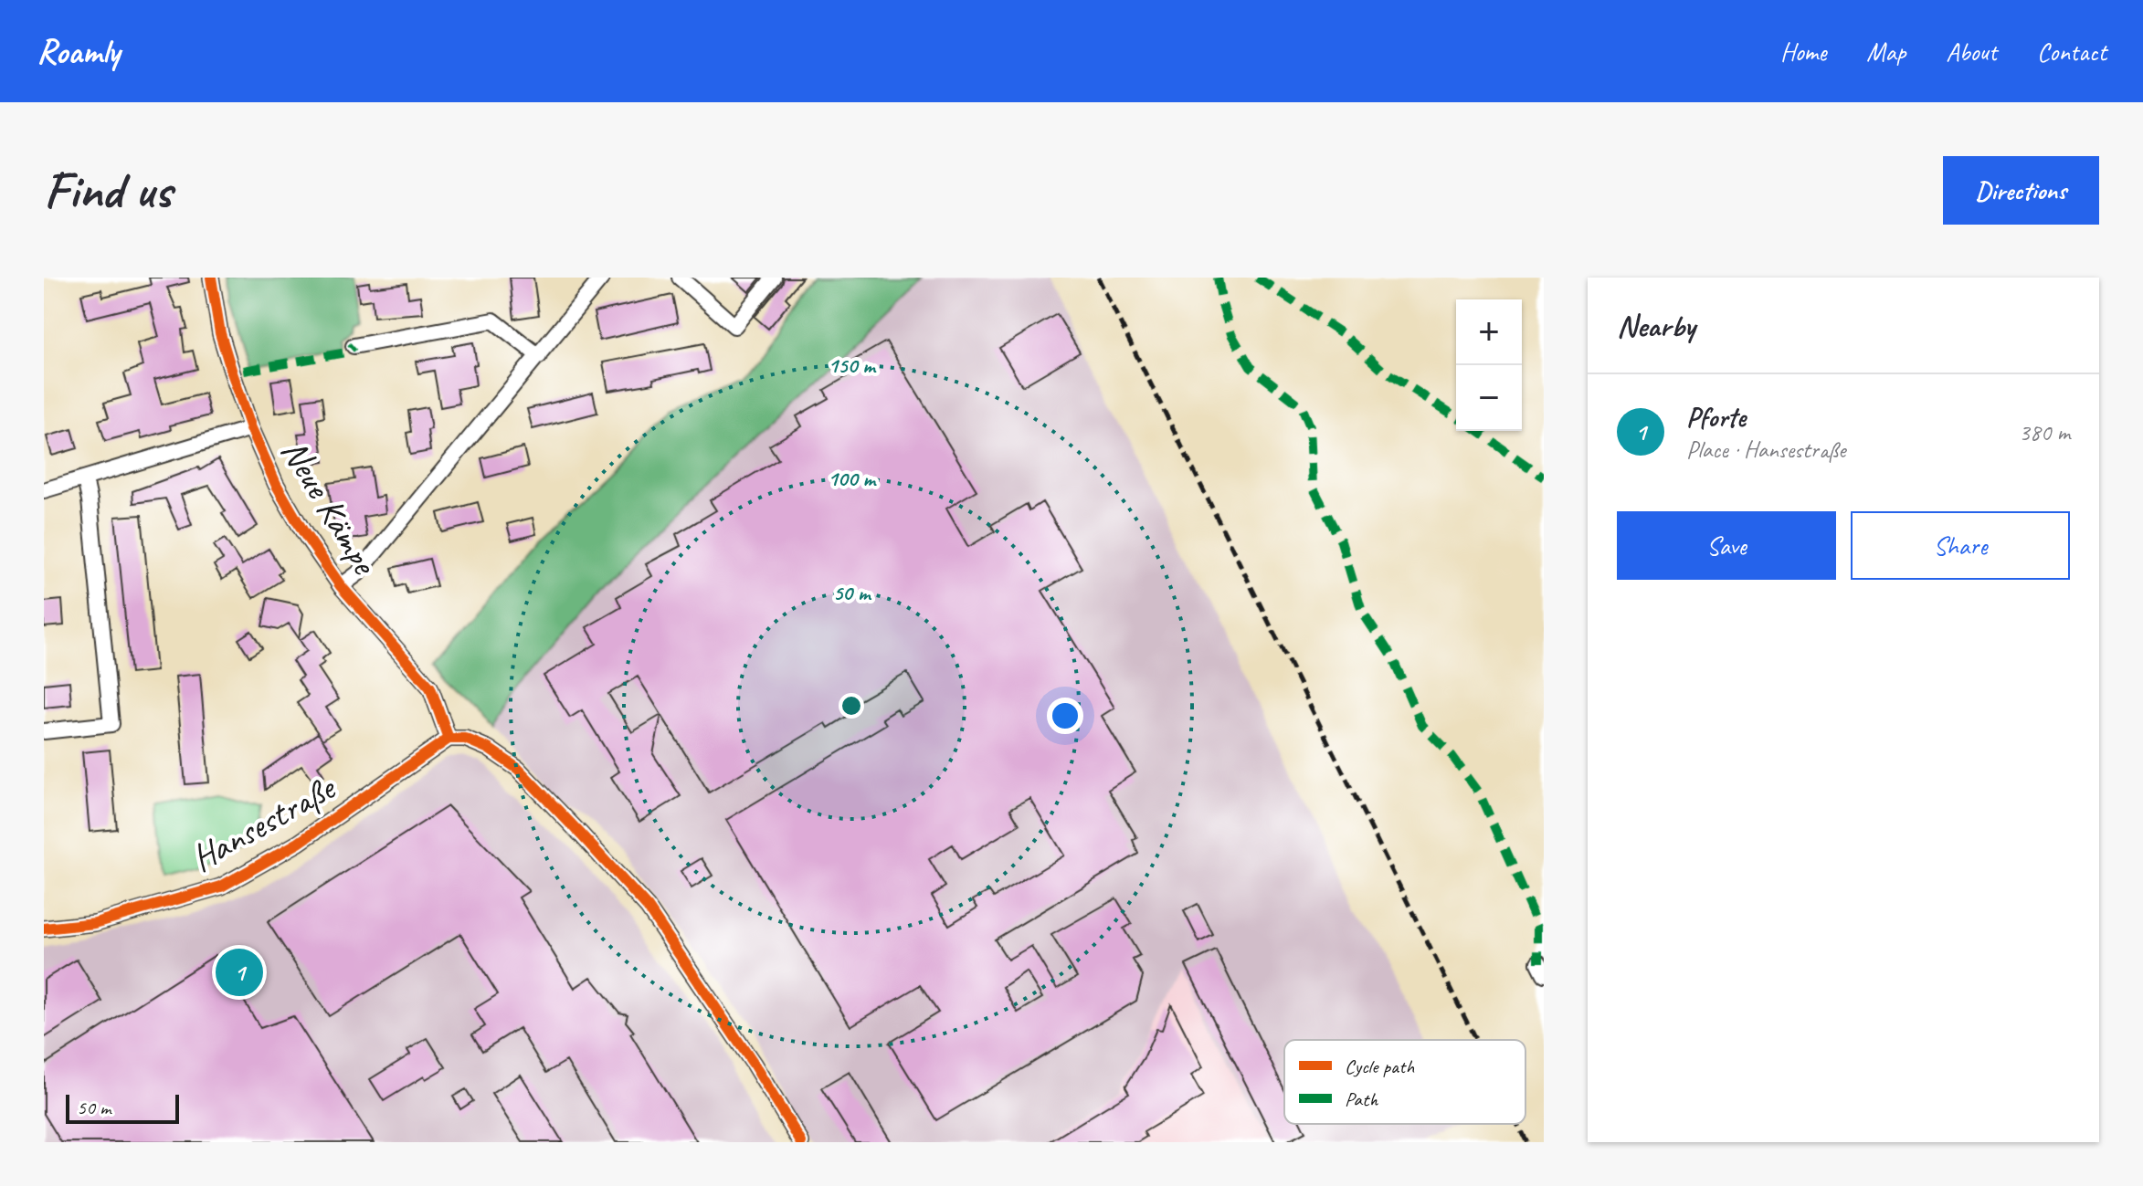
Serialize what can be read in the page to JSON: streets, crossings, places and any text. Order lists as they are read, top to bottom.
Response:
{
  "streets": {
    "street": ["Neue Kämpe", "Hansestraße"]
  },
  "crossings": [
    ["Neue Kämpe", "Hansestraße"]
  ],
  "legend": ["Cycle path", "Path"],
  "scale_bar": "50 m",
  "page": {
    "header": "Roamly",
    "nav": [
      "Home",
      "Map",
      "About",
      "Contact"
    ],
    "buttons": [
      "Directions",
      ["Save", "Share"]
    ],
    "title": "Find us",
    "heading": "Nearby",
    "map_buttons": ["+", "−"],
    "list": [
      {
        "mark": "1",
        "name": "Pforte",
        "note": "Place · Hansestraße",
        "value": "380 m"
      }
    ],
    "pins": "1",
    "scale": "50 m"
  },
  "rings": ["150 m", "100 m", "50 m"]
}
